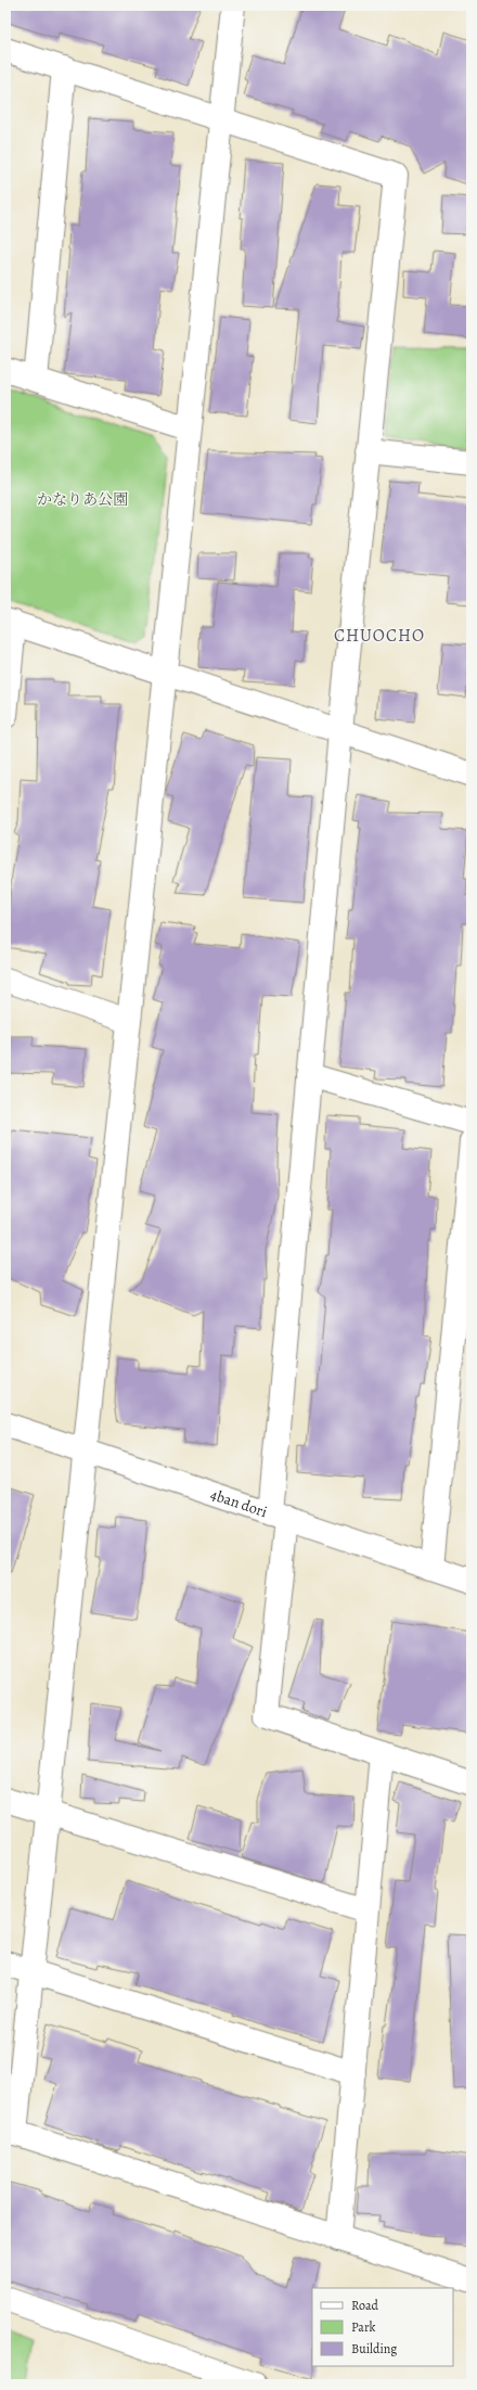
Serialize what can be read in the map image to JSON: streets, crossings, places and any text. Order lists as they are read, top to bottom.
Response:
{
  "streets": {
    "street": ["4ban dori"]
  },
  "districts": ["CHUOCHO"],
  "parks": ["かなりあ公園"],
  "legend": ["Road", "Park", "Building"]
}
